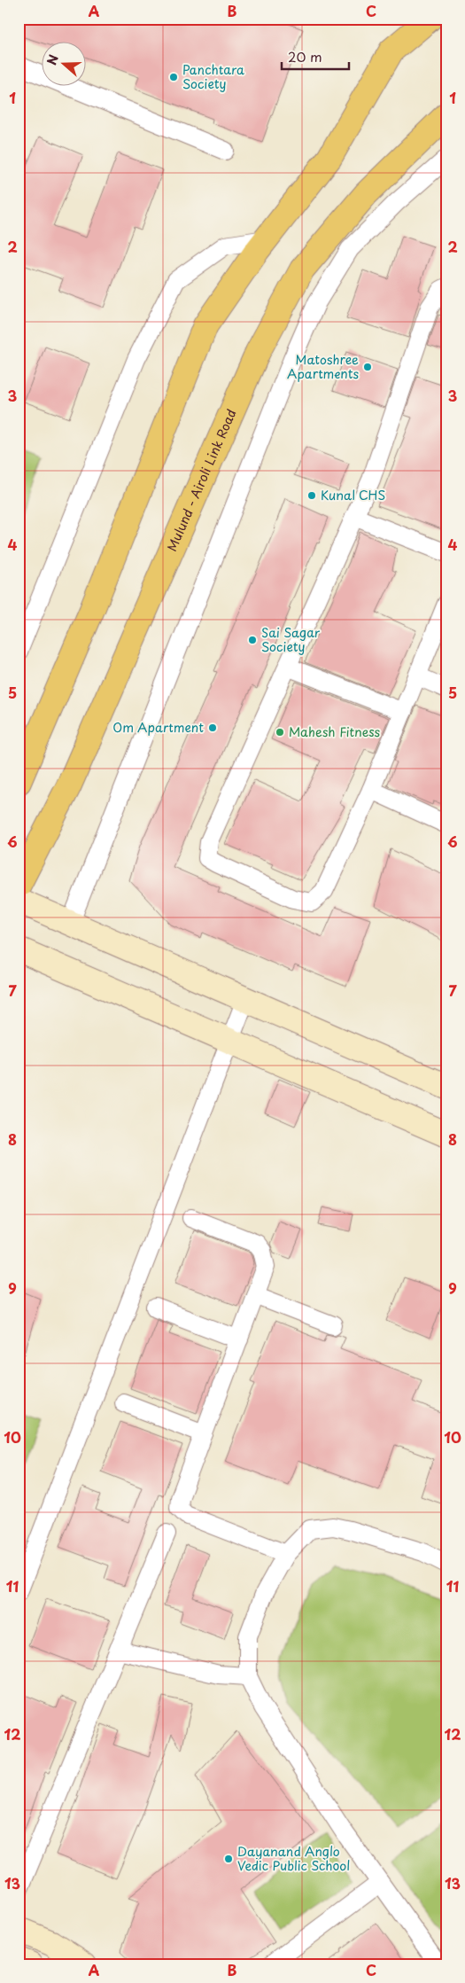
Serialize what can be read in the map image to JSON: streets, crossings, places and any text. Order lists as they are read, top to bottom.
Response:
{
  "streets": {
    "main road": ["Mulund - Airoli Link Road"]
  },
  "places": [
    "Panchtara Society",
    "Matoshree Apartments",
    "Kunal CHS",
    "Sai Sagar Society",
    "Om Apartment",
    "Mahesh Fitness",
    "Dayanand Anglo Vedic Public School"
  ],
  "scale_bar": "20 m",
  "north": "left",
  "grid": {
    "columns": ["A", "B", "C"],
    "rows": [
      "1",
      "2",
      "3",
      "4",
      "5",
      "6",
      "7",
      "8",
      "9",
      "10",
      "11",
      "12",
      "13"
    ]
  }
}
